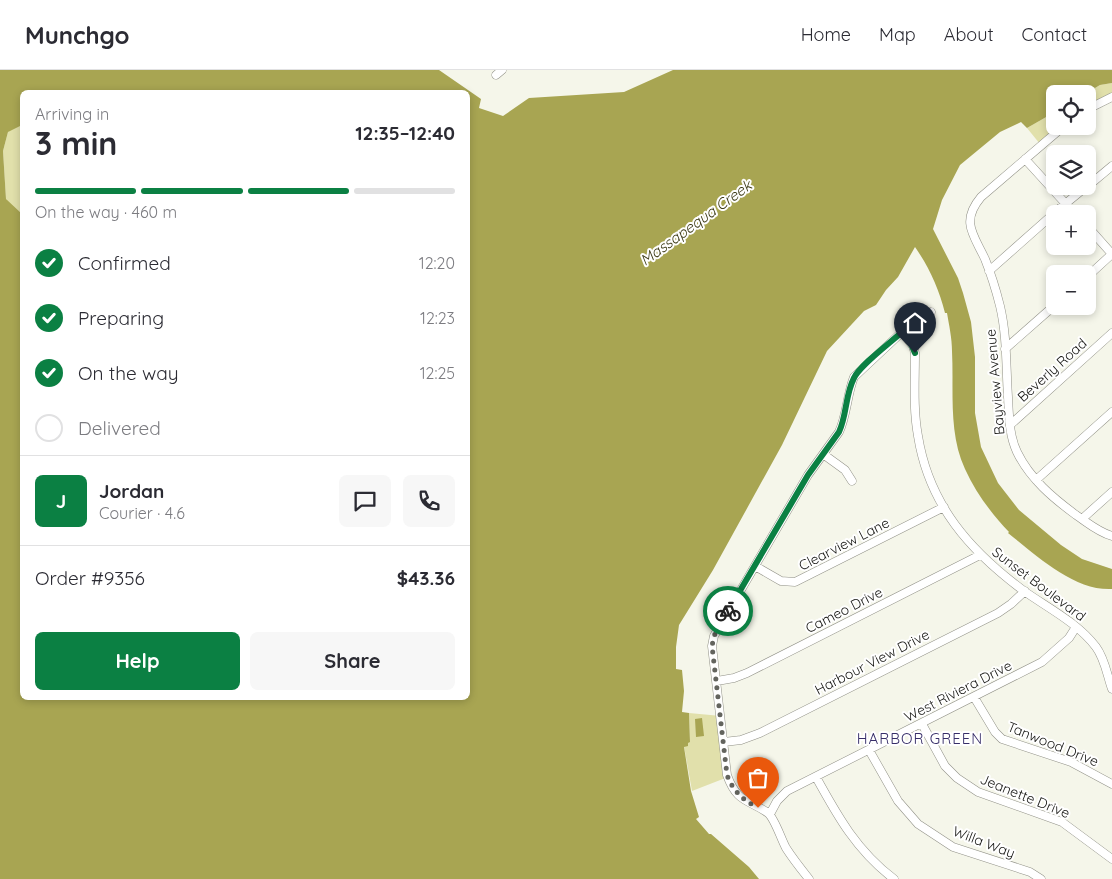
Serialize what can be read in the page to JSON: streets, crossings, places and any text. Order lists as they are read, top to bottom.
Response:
{
  "streets": {
    "street": [
      "Beverly Road",
      "Bayview Avenue",
      "Clearview Lane",
      "Sunset Boulevard",
      "Cameo Drive",
      "Harbour View Drive",
      "West Riviera Drive",
      "Tanwood Drive",
      "Jeanette Drive",
      "Willa Way"
    ]
  },
  "crossings": [
    ["Beverly Road", "Bayview Avenue"],
    ["Clearview Lane", "Sunset Boulevard"],
    ["Sunset Boulevard", "Cameo Drive"],
    ["Sunset Boulevard", "Harbour View Drive"],
    ["Sunset Boulevard", "West Riviera Drive"],
    ["West Riviera Drive", "Tanwood Drive"],
    ["West Riviera Drive", "Jeanette Drive"],
    ["West Riviera Drive", "Willa Way"]
  ],
  "districts": ["HARBOR GREEN"],
  "water": ["Massapequa Creek"],
  "page": {
    "header": "Munchgo",
    "nav": [
      "Home",
      "Map",
      "About",
      "Contact"
    ],
    "map_buttons": ["+", "−"],
    "heading": ["3 min", "Arriving in", "12:35–12:40"],
    "panel": [
      "Jordan",
      "Courier · 4.6",
      "Order #9356",
      "$43.36"
    ],
    "bar": "On the way · 460 m",
    "list": [
      ["Confirmed", "12:20"],
      ["Preparing", "12:23"],
      ["On the way", "12:25"],
      "Delivered"
    ],
    "round": "J",
    "buttons": ["Help", "Share"]
  }
}
